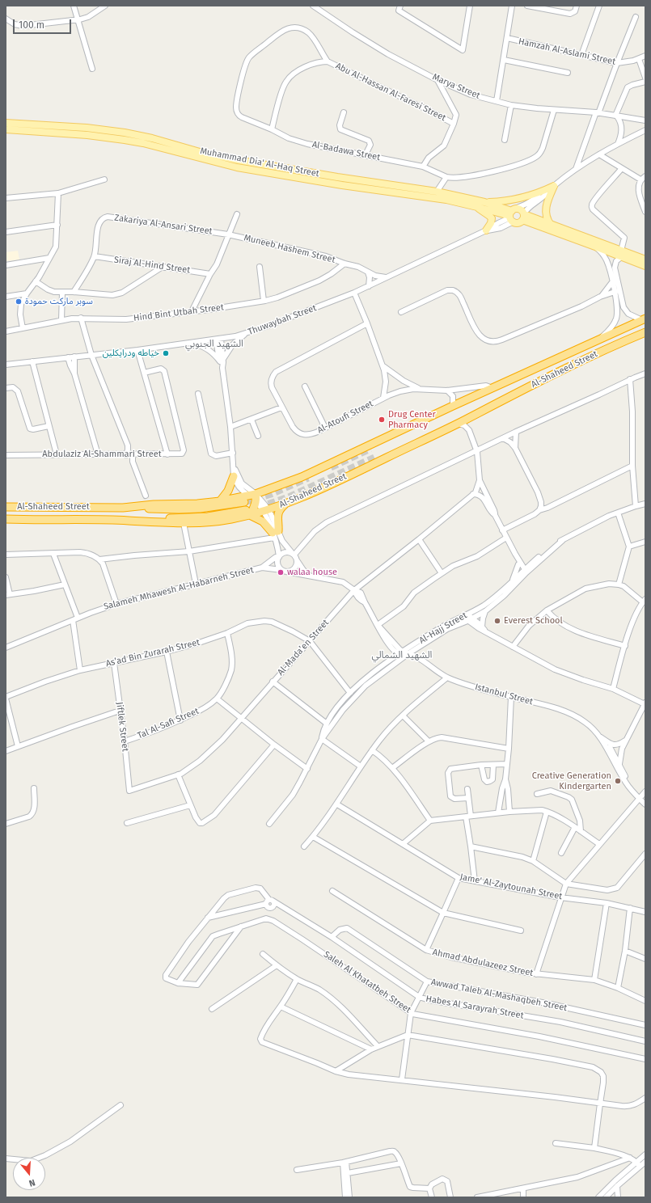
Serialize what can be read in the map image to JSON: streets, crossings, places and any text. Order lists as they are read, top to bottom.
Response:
{
  "streets": {
    "highway": ["Al-Shaheed Street"],
    "main road": ["Muhammad Dia' Al-Haq Street"],
    "street": [
      "Hamzah Al-Aslami Street",
      "Marya Street",
      "Abu Al-Hassan Al-Faresi Street",
      "Al-Badawa Street",
      "Zakariya Al-Ansari Street",
      "Muneeb Hashem Street",
      "Siraj Al-Hind Street",
      "Hind Bint Utbah Street",
      "Thuwaybah Street",
      "Al-Atoufi Street",
      "Abdulaziz Al-Shammari Street",
      "Salameh Mhawesh Al-Habarneh Street",
      "Al-Hajj Street",
      "Al-Mada’en Street",
      "As’ad Bin Zurarah Street",
      "Istanbul Street",
      "Tal Al-Safi Street",
      "Jiftlek Street",
      "Jame' Al-Zaytounah Street",
      "Ahmad Abdulazeez Street",
      "Saleh Al Khatatbeh Street",
      "Awwad Taleb Al-Mashaqbeh Street",
      "Habes Al Sarayrah Street"
    ]
  },
  "crossings": [
    ["Abu Al-Hassan Al-Faresi Street", "Al-Badawa Street"],
    ["Muhammad Dia' Al-Haq Street", "Thuwaybah Street"],
    ["Zakariya Al-Ansari Street", "Muneeb Hashem Street"],
    ["Zakariya Al-Ansari Street", "Siraj Al-Hind Street"],
    ["Muneeb Hashem Street", "Hind Bint Utbah Street"],
    ["Muneeb Hashem Street", "Thuwaybah Street"],
    ["Thuwaybah Street", "Abdulaziz Al-Shammari Street"],
    ["Al-Shaheed Street", "Al-Atoufi Street"],
    ["Salameh Mhawesh Al-Habarneh Street", "Istanbul Street"],
    ["Al-Hajj Street", "As’ad Bin Zurarah Street"],
    ["Al-Hajj Street", "Istanbul Street"],
    ["Al-Mada’en Street", "As’ad Bin Zurarah Street"],
    ["Al-Mada’en Street", "Istanbul Street"],
    ["Al-Mada’en Street", "Jiftlek Street"],
    ["As’ad Bin Zurarah Street", "Tal Al-Safi Street"],
    ["As’ad Bin Zurarah Street", "Jiftlek Street"],
    ["Tal Al-Safi Street", "Jiftlek Street"],
    ["Awwad Taleb Al-Mashaqbeh Street", "Habes Al Sarayrah Street"]
  ],
  "districts": ["الشهيد الجنوبي", "الشهيد الشمالي"],
  "places": [
    "سوبر ماركت حمودة",
    "خياطه ودرايكلين",
    "Drug Center Pharmacy",
    "walaa house",
    "Everest School",
    "Creative Generation Kindergarten"
  ],
  "scale_bar": "100 m",
  "north": "bottom"
}
